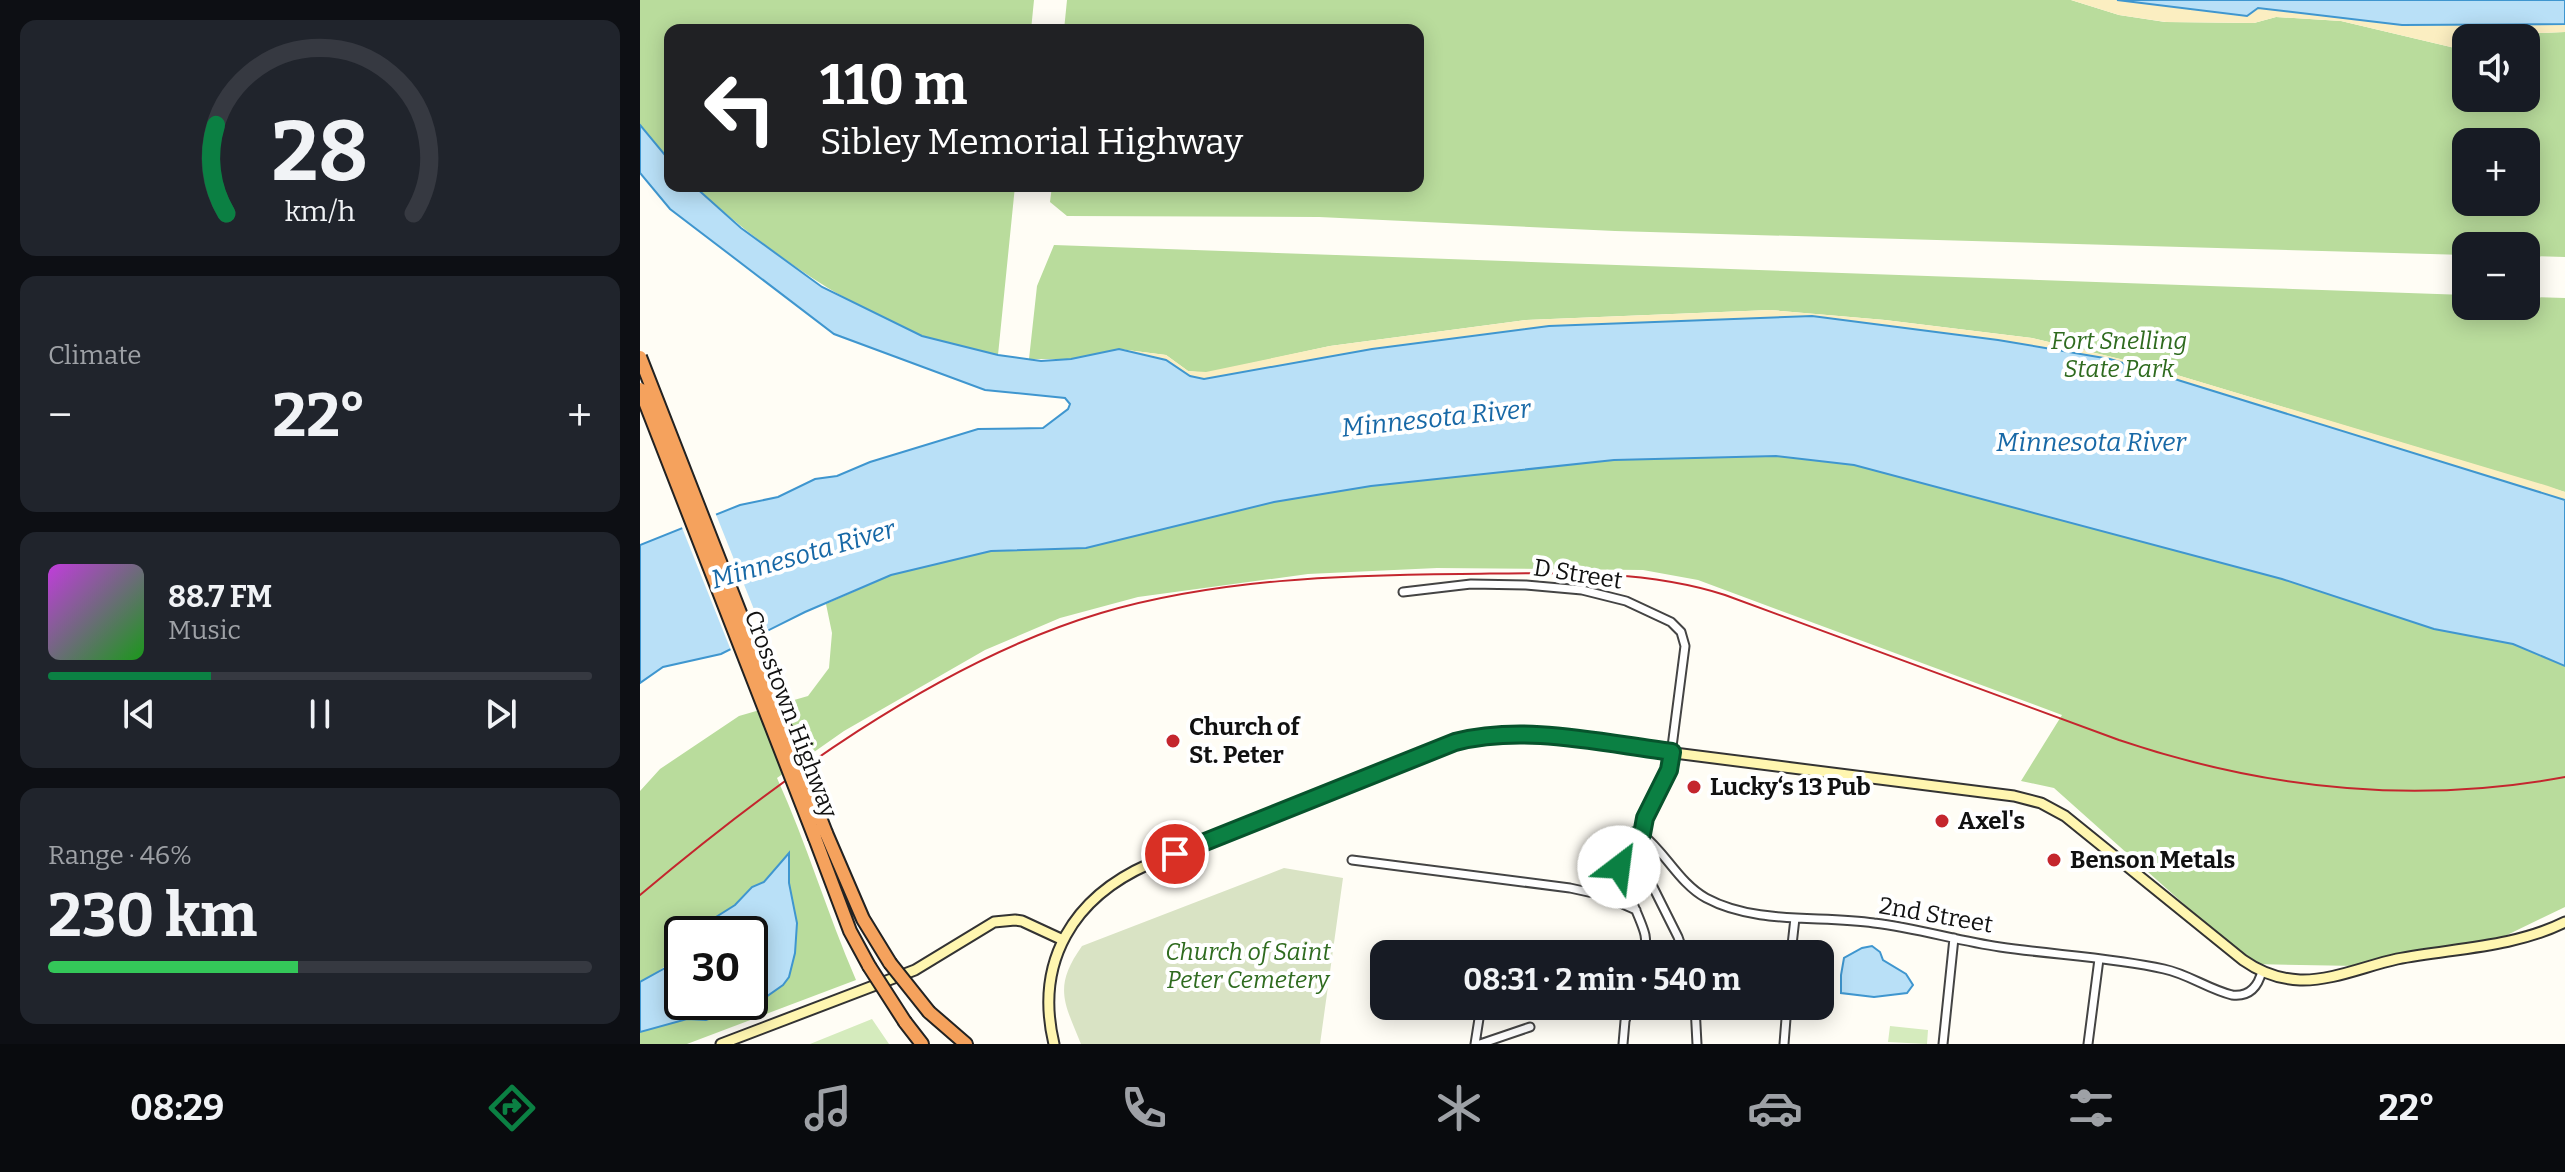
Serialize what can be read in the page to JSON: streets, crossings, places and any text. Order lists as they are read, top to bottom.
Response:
{
  "streets": {
    "highway": ["Crosstown Highway"],
    "street": ["D Street", "2nd Street"]
  },
  "crossings": [
    ["D Street", "2nd Street"]
  ],
  "water": ["Minnesota River"],
  "parks": ["Fort Snelling State Park", "Church of Saint Peter Cemetery"],
  "places": [
    "Church of St. Peter",
    "Lucky‘s 13 Pub",
    "Axel's",
    "Benson Metals"
  ],
  "page": {
    "map_buttons": ["+", "−"],
    "turn": ["110 m", "Sibley Memorial Highway"],
    "tile": [
      "Climate",
      ["Range · 46%", "230 km"]
    ],
    "heat": ["−", "22°", "+"],
    "song": ["88.7 FM", "Music"],
    "limit": "30",
    "trip": "08:31 · 2 min · 540 m",
    "tabs": ["08:29", "22°"],
    "gauge": ["28", "km/h"]
  }
}
